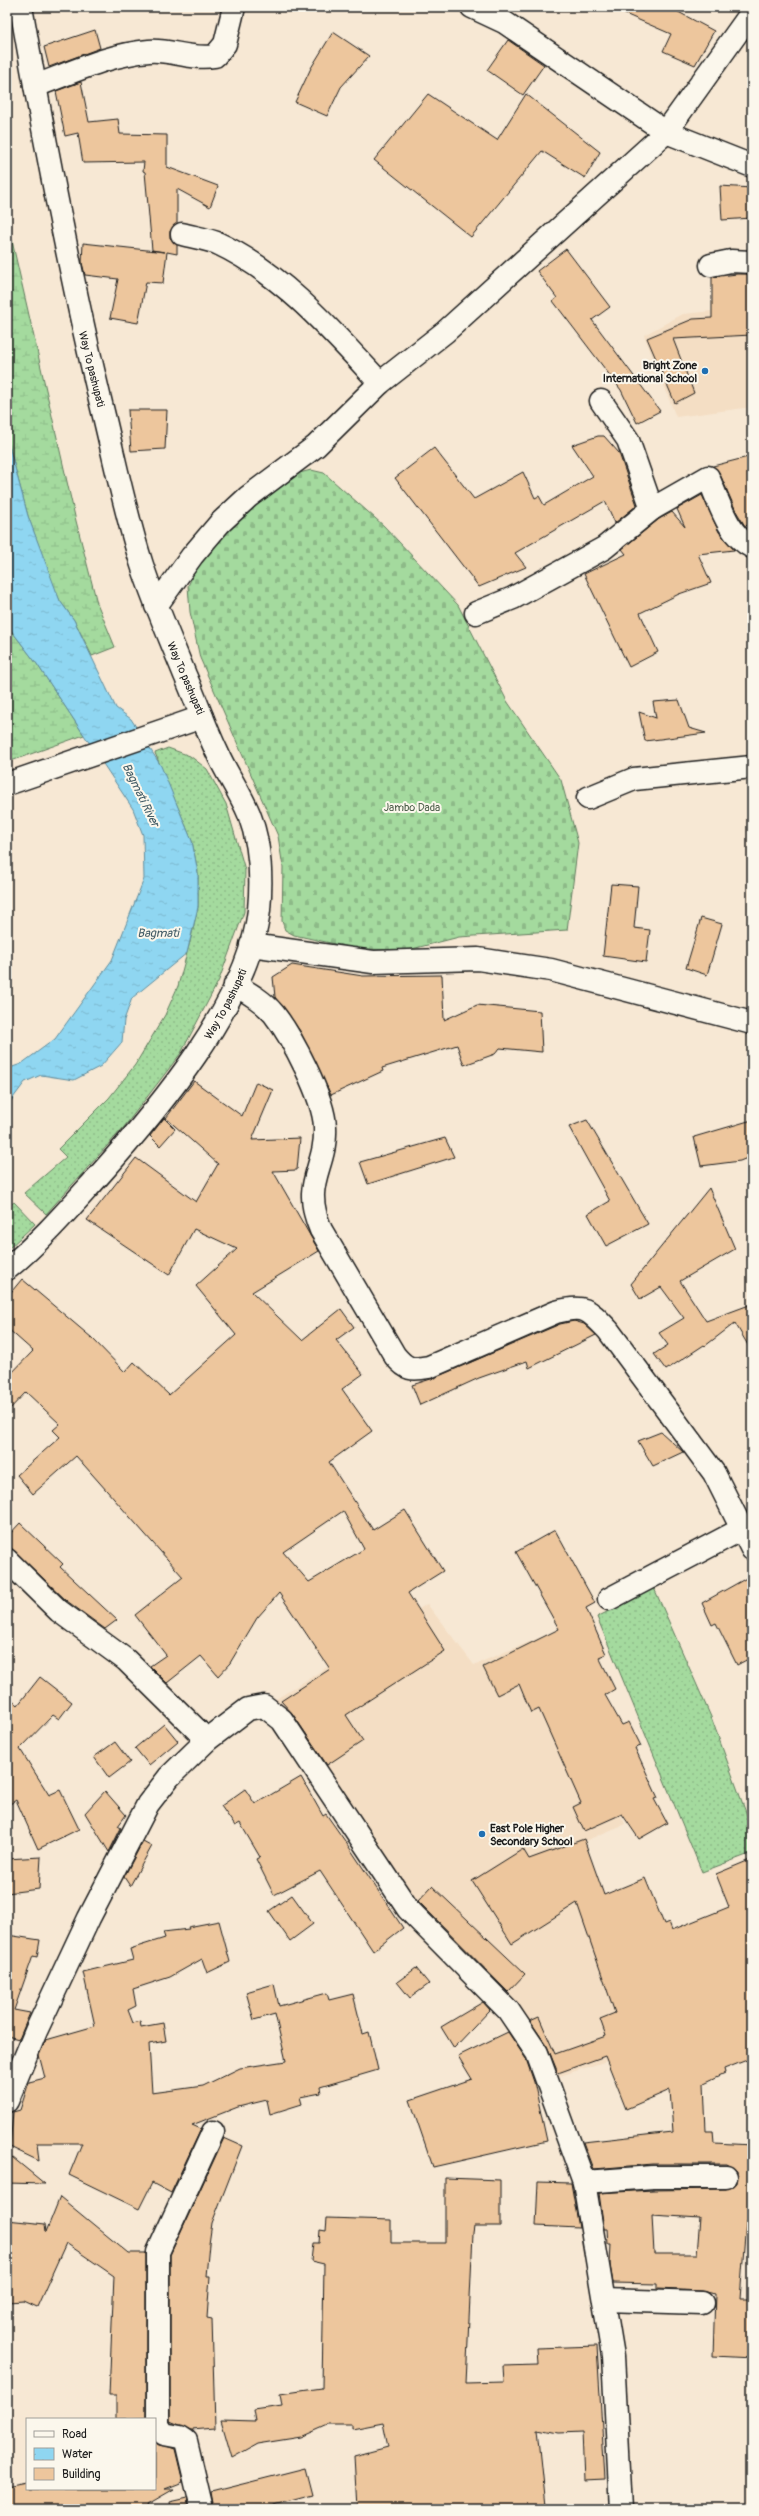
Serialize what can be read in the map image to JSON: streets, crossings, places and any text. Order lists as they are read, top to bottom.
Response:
{
  "streets": {
    "street": ["Way To pashupati"]
  },
  "water": ["Bagmati River", "Bagmati"],
  "parks": ["Jambo Dada"],
  "places": ["Bright Zone International School", "East Pole Higher Secondary School"],
  "legend": ["Road", "Water", "Building"]
}
